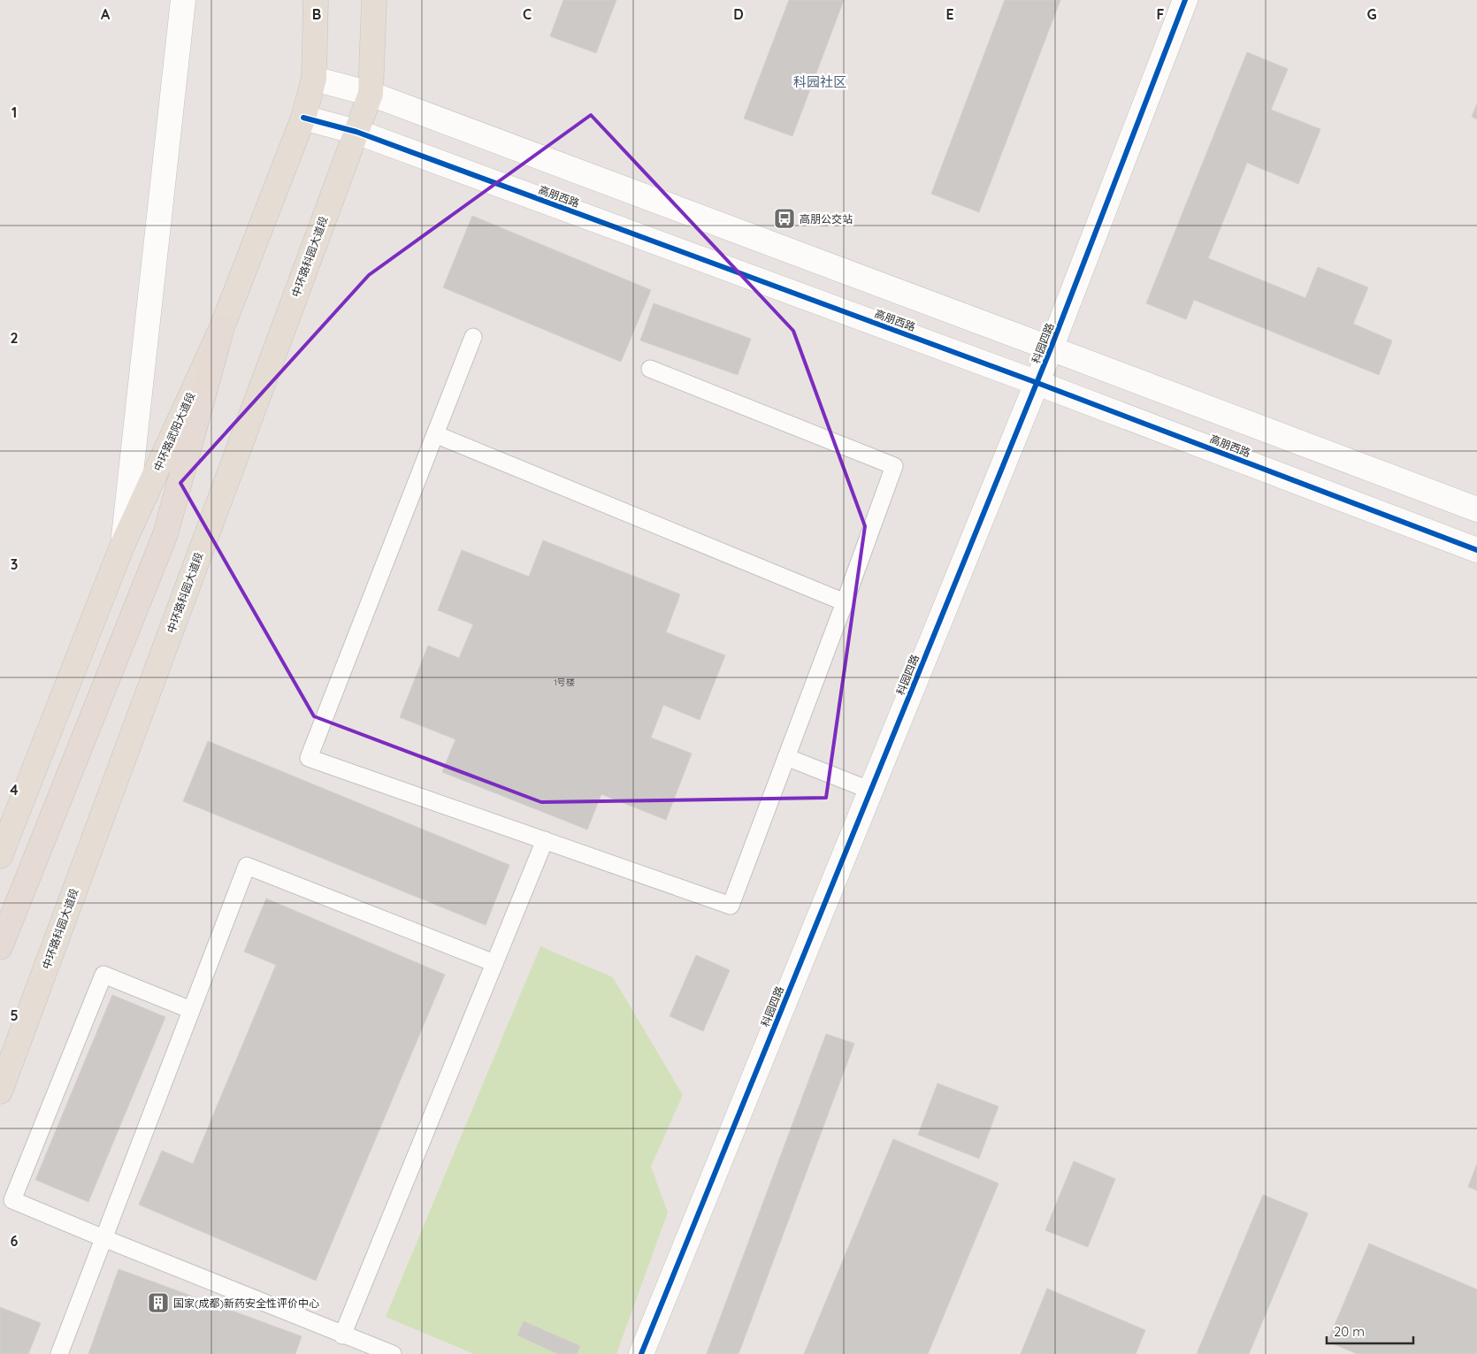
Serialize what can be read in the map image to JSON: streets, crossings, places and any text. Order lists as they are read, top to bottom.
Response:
{
  "streets": {
    "main road": ["中环路科园大道段", "中环路武阳大道段"],
    "street": ["高朋西路", "科园四路"]
  },
  "crossings": [
    ["高朋西路", "中环路科园大道段"],
    ["高朋西路", "科园四路"],
    ["高朋西路", "中环路武阳大道段"]
  ],
  "districts": ["科园社区"],
  "places": {
    "bus stop": ["高朋公交站"],
    "building": ["国家(成都)新药安全性评价中心"]
  },
  "house_numbers": ["1号楼"],
  "scale_bar": "20 m",
  "grid": {
    "columns": [
      "A",
      "B",
      "C",
      "D",
      "E",
      "F",
      "G"
    ],
    "rows": [
      "1",
      "2",
      "3",
      "4",
      "5",
      "6"
    ]
  }
}
